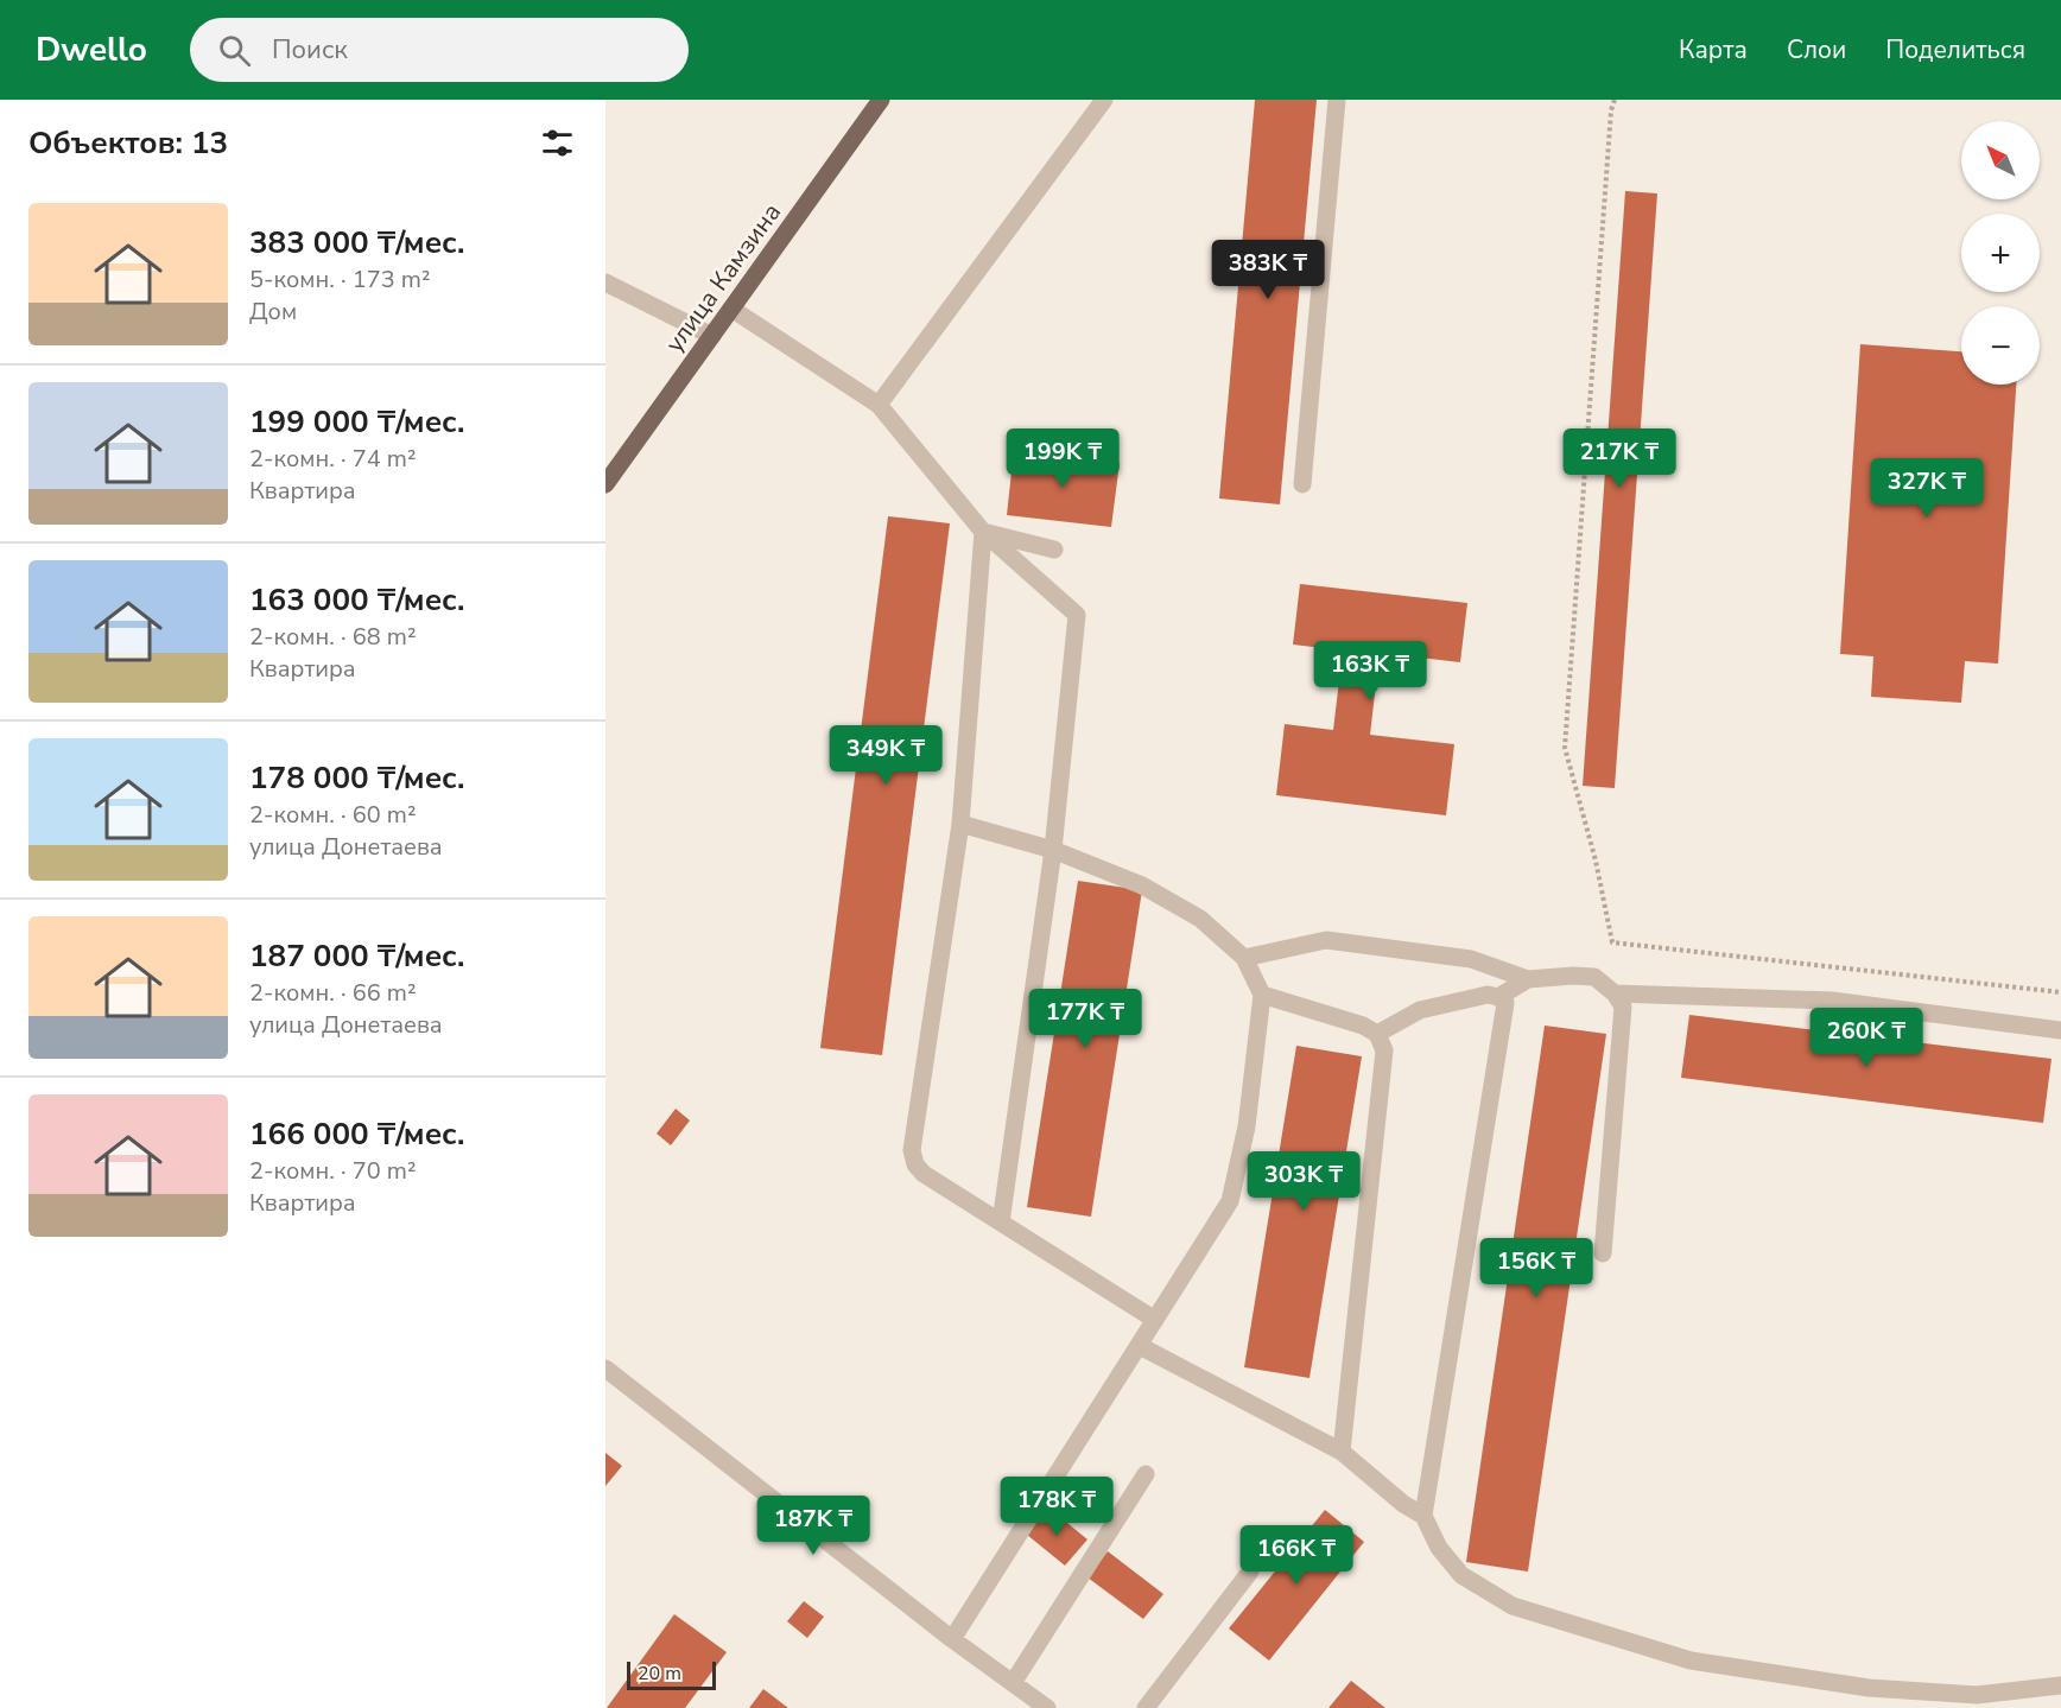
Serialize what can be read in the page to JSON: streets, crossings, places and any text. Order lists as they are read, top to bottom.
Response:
{
  "streets": {
    "main road": ["улица Камзина"]
  },
  "scale_bar": "20 m",
  "north": "top left",
  "page": {
    "header": "Dwello",
    "search": "Поиск",
    "nav": ["Карта", "Слои", "Поделиться"],
    "heading": "Объектов: 13",
    "map_buttons": ["+", "−"],
    "list": [
      {
        "name": "383 000 ₸/мес.",
        "note": "5-комн. · 173 m² · Дом"
      },
      {
        "name": "199 000 ₸/мес.",
        "note": "2-комн. · 74 m² · Квартира"
      },
      {
        "name": "163 000 ₸/мес.",
        "note": "2-комн. · 68 m² · Квартира"
      },
      {
        "name": "178 000 ₸/мес.",
        "note": "2-комн. · 60 m² · улица Донетаева"
      },
      {
        "name": "187 000 ₸/мес.",
        "note": "2-комн. · 66 m² · улица Донетаева"
      },
      {
        "name": "166 000 ₸/мес.",
        "note": "2-комн. · 70 m² · Квартира"
      }
    ],
    "price": [
      "383K ₸",
      "199K ₸",
      "217K ₸",
      "327K ₸",
      "163K ₸",
      "349K ₸",
      "177K ₸",
      "260K ₸",
      "303K ₸",
      "156K ₸",
      "178K ₸",
      "187K ₸",
      "166K ₸"
    ],
    "scale": "20 m"
  }
}
